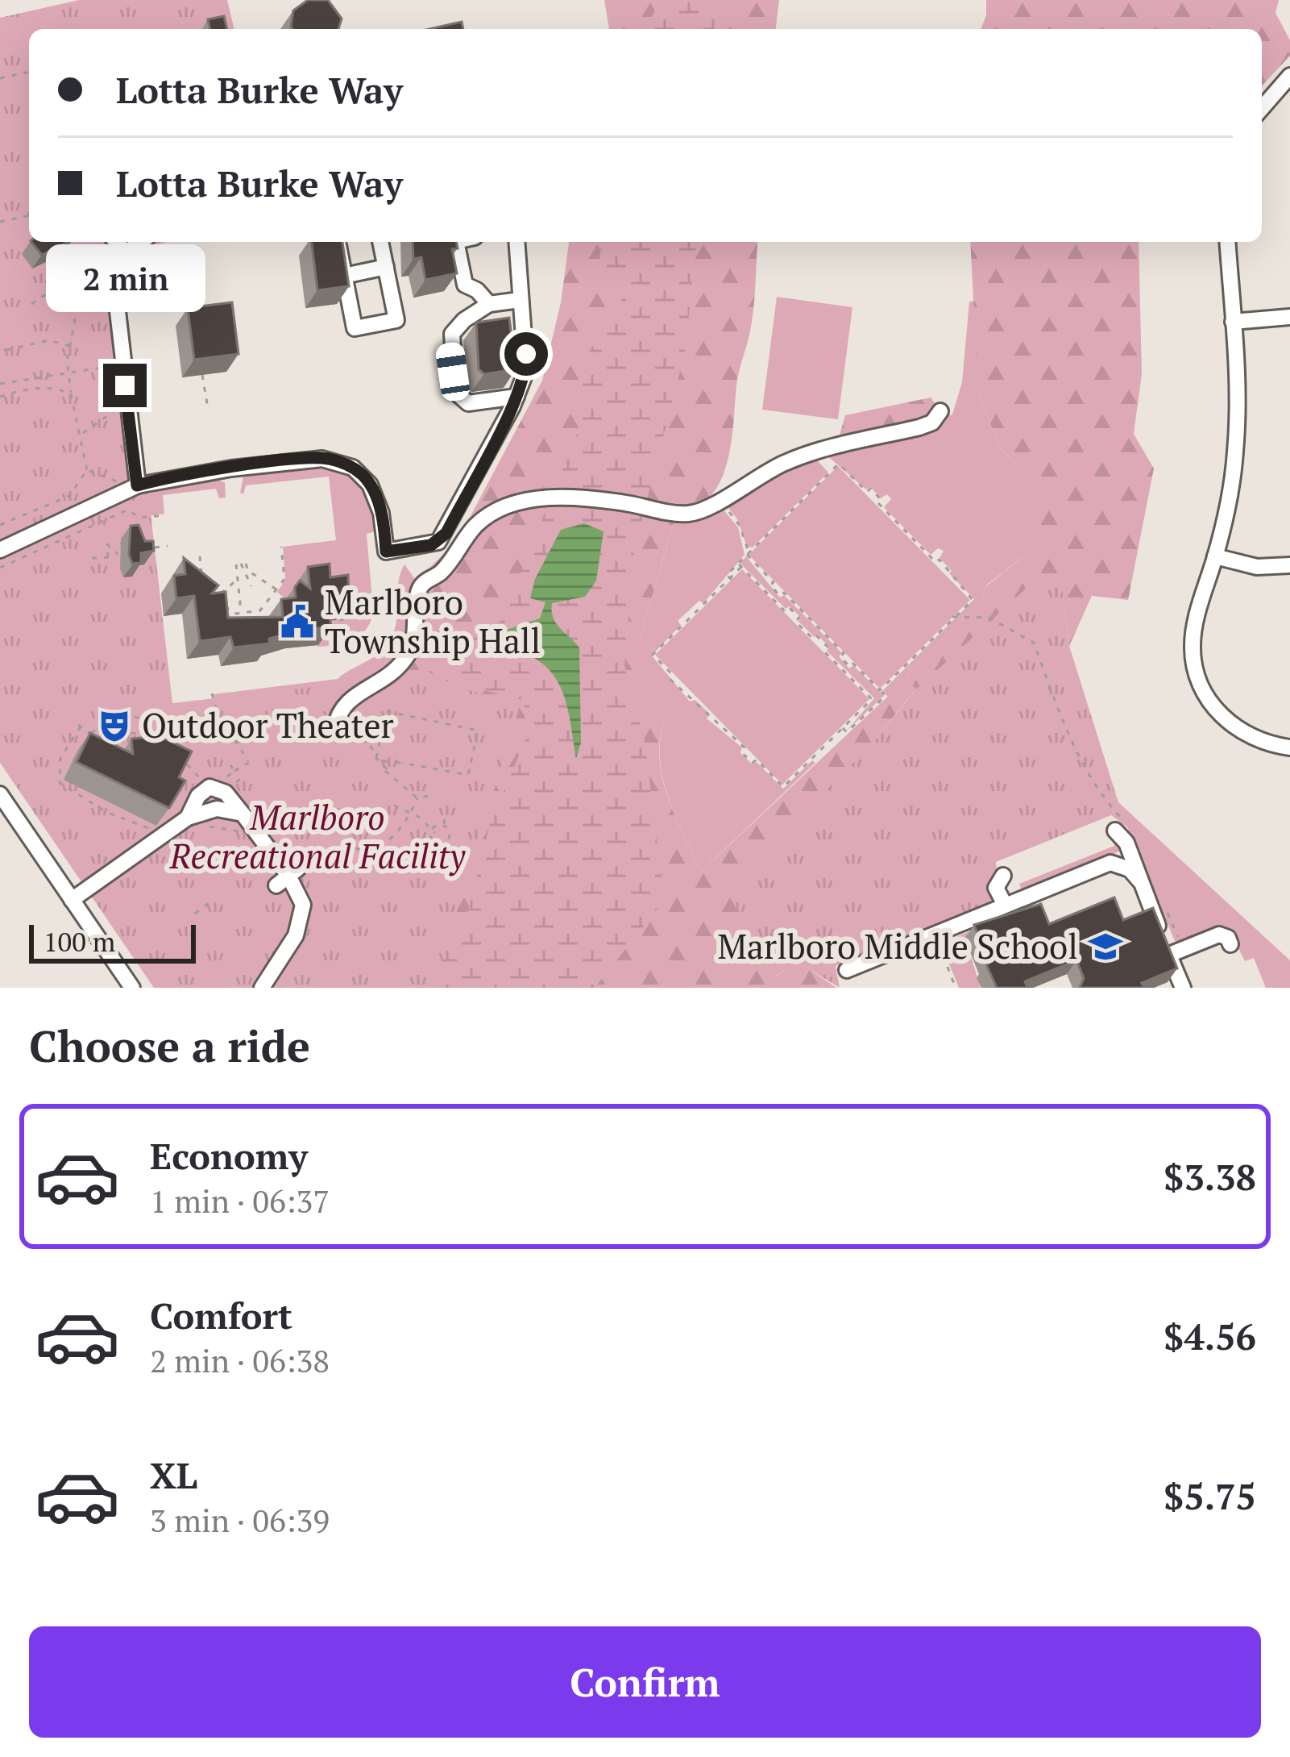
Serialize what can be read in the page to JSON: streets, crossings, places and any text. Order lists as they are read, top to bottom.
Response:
{
  "parks": ["Marlboro Recreational Facility"],
  "places": {
    "public building": ["Marlboro Township Hall"],
    "theatre": ["Outdoor Theater"],
    "school or university": ["Marlboro Middle School"]
  },
  "scale_bar": "100 m",
  "page": {
    "banner": ["Lotta Burke Way", "Lotta Burke Way"],
    "bubble": "2 min",
    "scale": "100 m",
    "heading": "Choose a ride",
    "list": [
      {
        "name": "Economy",
        "note": "1 min · 06:37",
        "value": "$3.38"
      },
      {
        "name": "Comfort",
        "note": "2 min · 06:38",
        "value": "$4.56"
      },
      {
        "name": "XL",
        "note": "3 min · 06:39",
        "value": "$5.75"
      }
    ],
    "buttons": "Confirm"
  }
}
